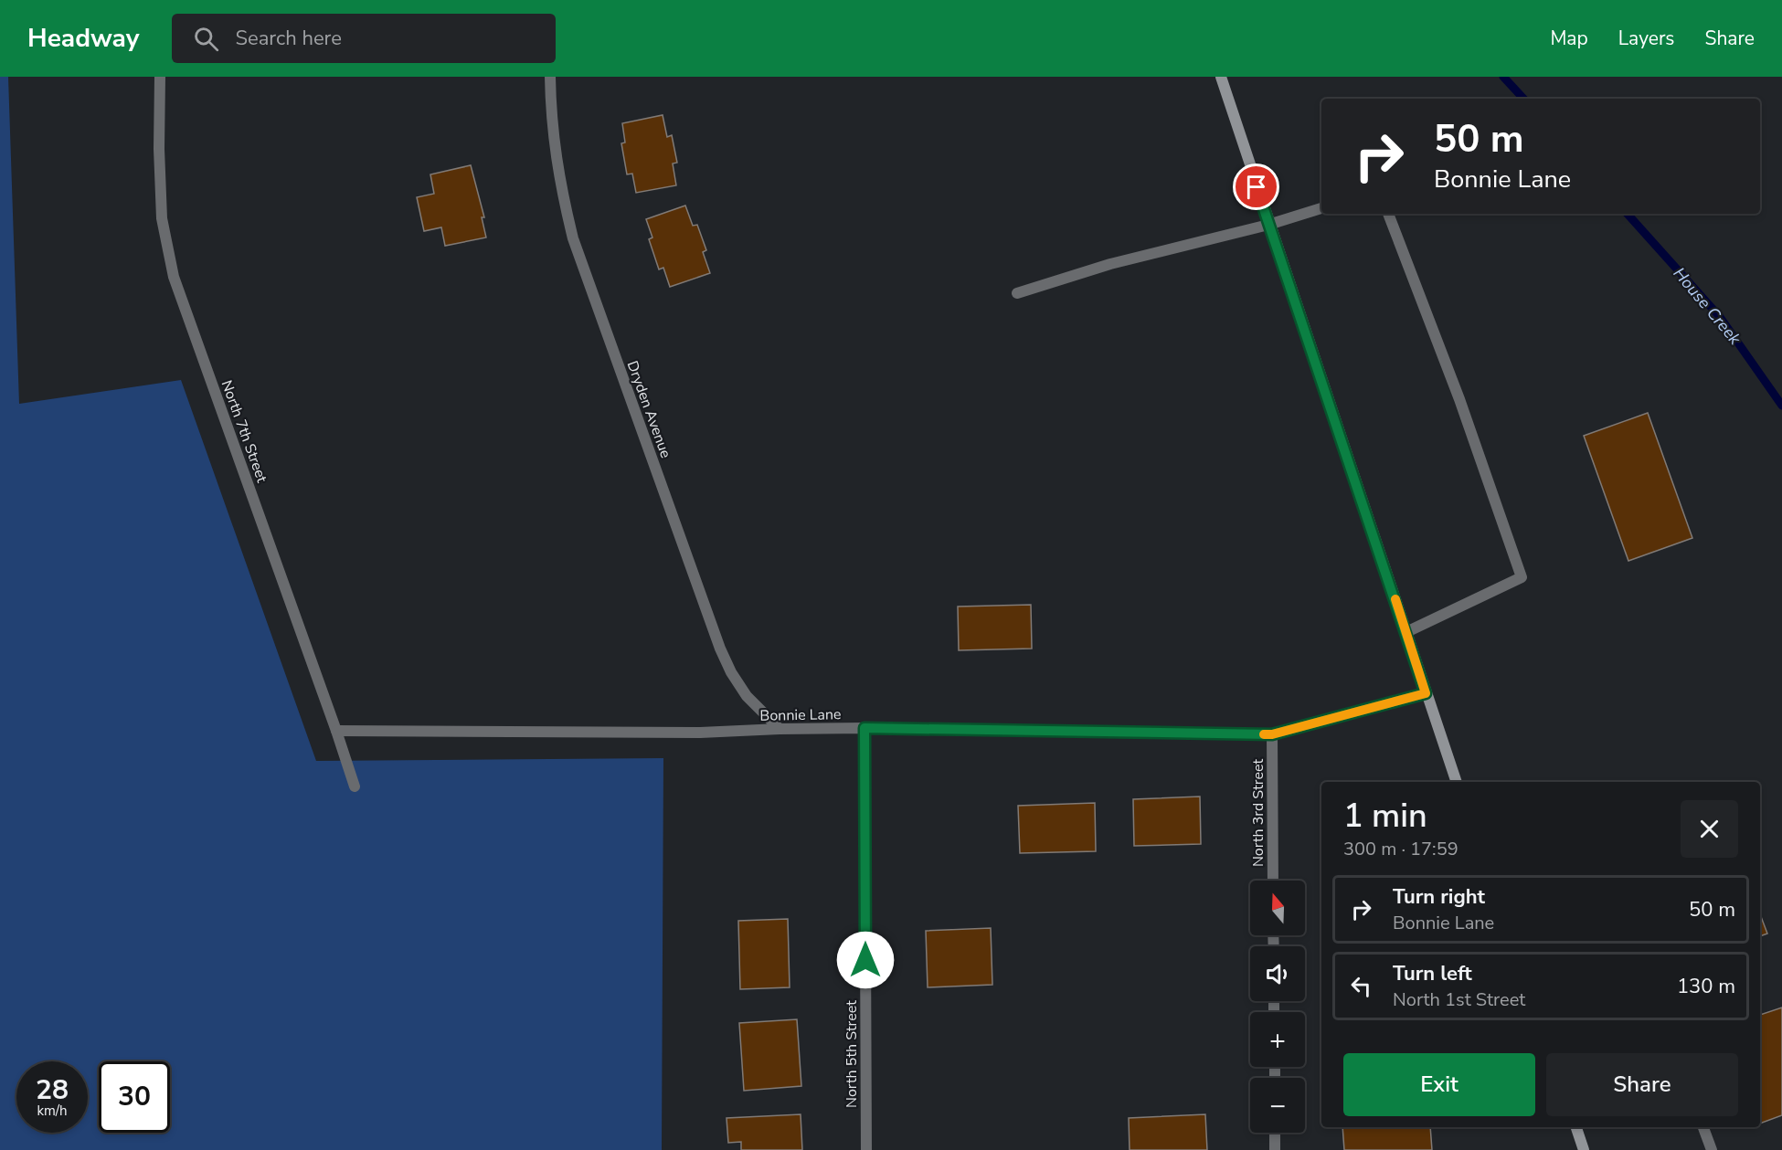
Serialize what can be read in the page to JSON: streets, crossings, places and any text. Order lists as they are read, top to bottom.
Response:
{
  "streets": {
    "street": [
      "Dryden Avenue",
      "North 7th Street",
      "Bonnie Lane",
      "North 3rd Street",
      "North 5th Street"
    ]
  },
  "crossings": [
    ["Dryden Avenue", "Bonnie Lane"],
    ["North 7th Street", "Bonnie Lane"],
    ["Bonnie Lane", "North 3rd Street"],
    ["Bonnie Lane", "North 5th Street"]
  ],
  "water": ["House Creek"],
  "north": "top",
  "page": {
    "header": "Headway",
    "search": "Search here",
    "nav": ["Map", "Layers", "Share"],
    "turn": ["50 m", "Bonnie Lane"],
    "heading": ["1 min", "300 m · 17:59"],
    "list": [
      {
        "name": "Turn right",
        "note": "Bonnie Lane",
        "value": "50 m"
      },
      {
        "name": "Turn left",
        "note": "North 1st Street",
        "value": "130 m"
      }
    ],
    "map_buttons": ["+", "−"],
    "buttons": ["Exit", "Share"],
    "speed": "28 km/h",
    "limit": "30"
  }
}
